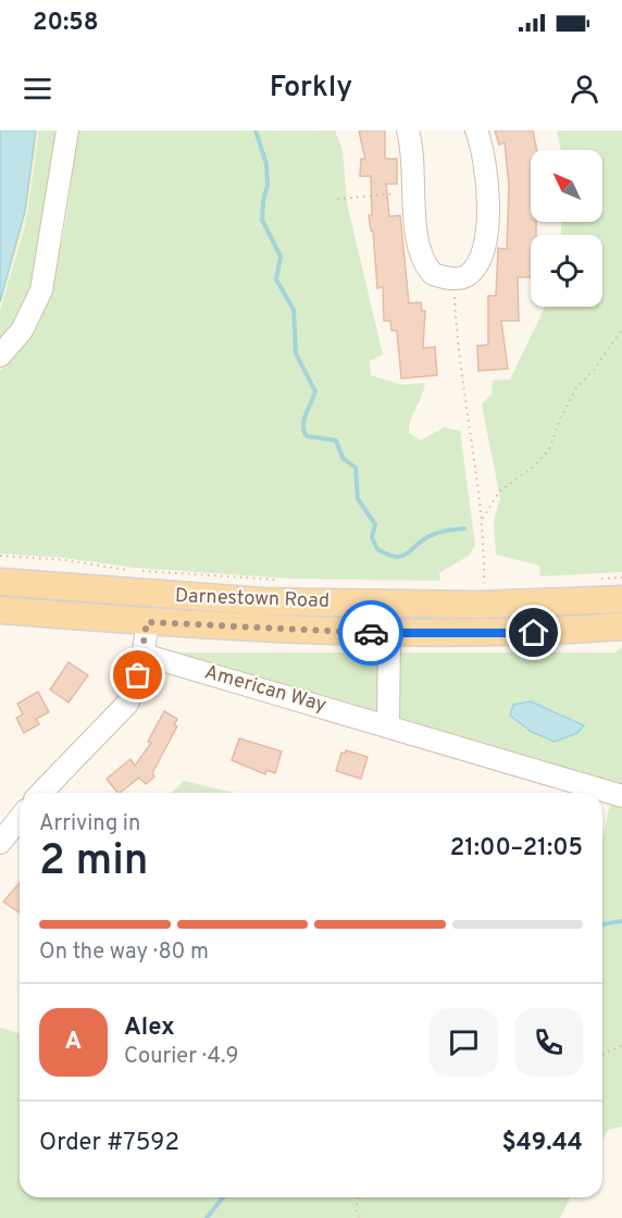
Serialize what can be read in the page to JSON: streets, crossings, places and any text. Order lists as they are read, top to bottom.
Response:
{
  "streets": {
    "main road": ["Darnestown Road"],
    "street": ["American Way"]
  },
  "north": "top left",
  "page": {
    "status": "20:58",
    "header": "Forkly",
    "heading": ["2 min", "Arriving in", "21:00–21:05"],
    "panel": [
      "Alex",
      "Courier · 4.9",
      "Order #7592",
      "$49.44"
    ],
    "bar": "On the way · 80 m",
    "round": "A"
  }
}
